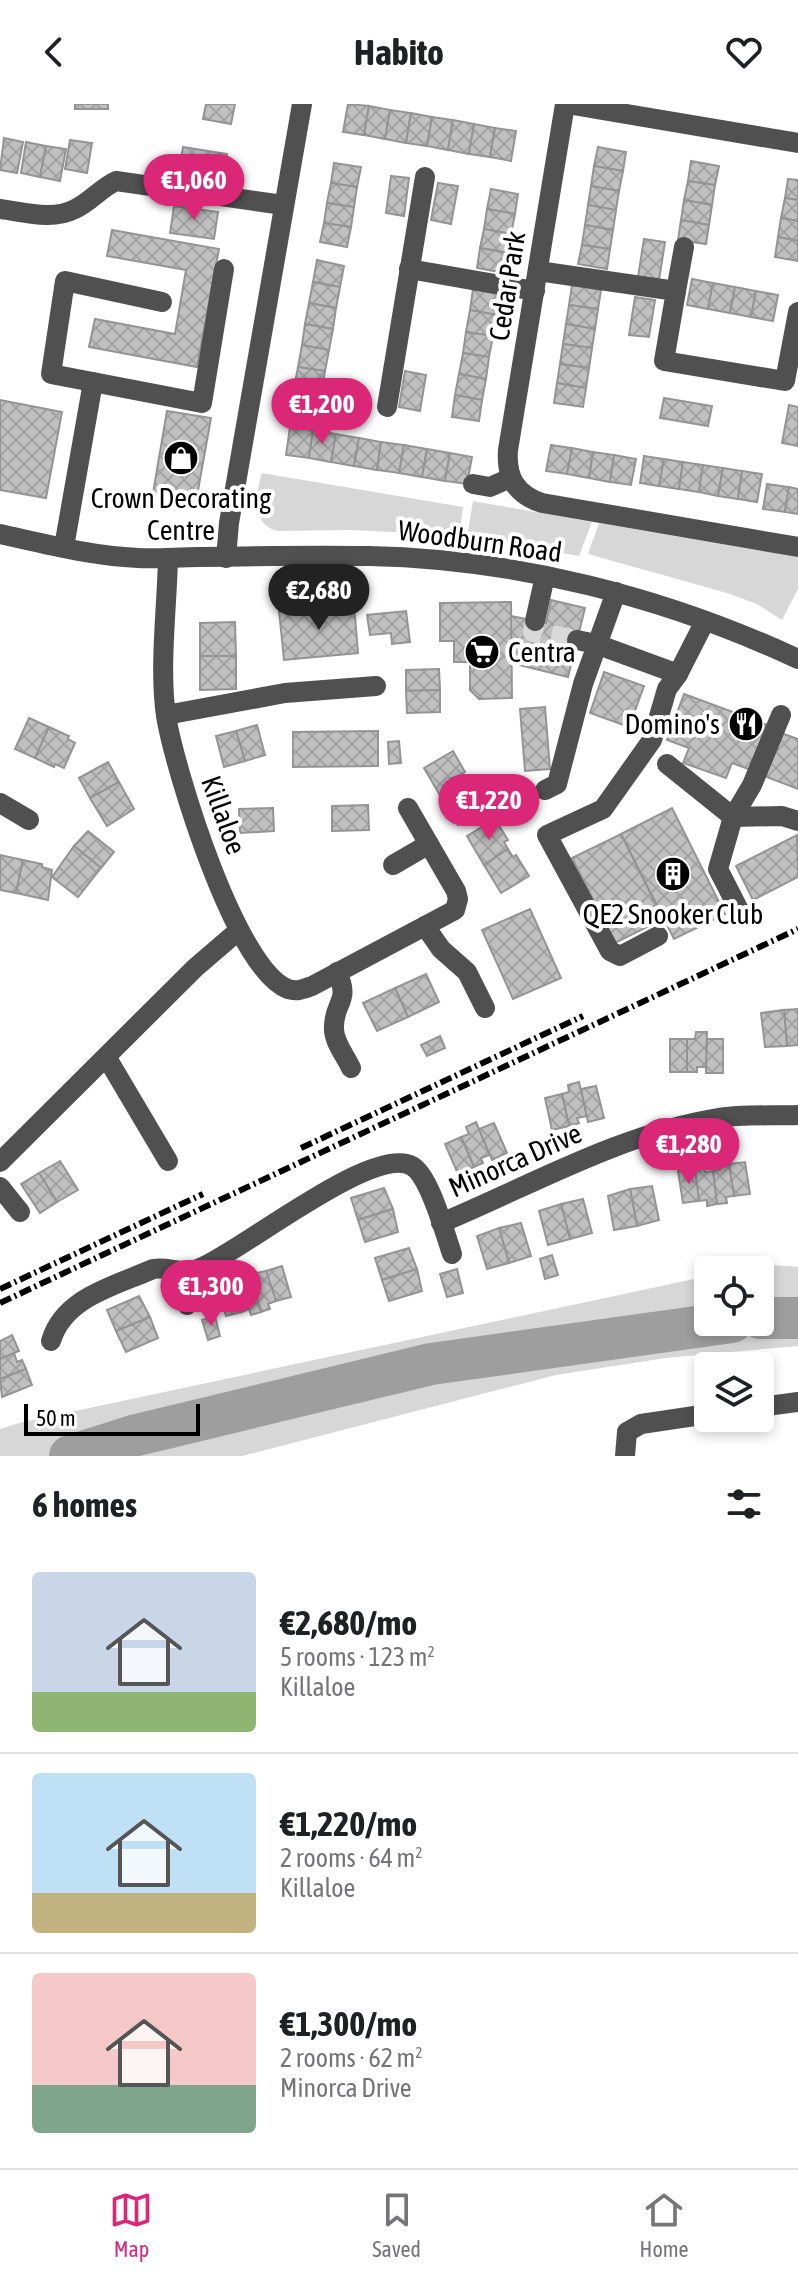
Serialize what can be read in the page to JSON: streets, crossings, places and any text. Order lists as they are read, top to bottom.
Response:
{
  "streets": {
    "street": [
      "Cedar Park",
      "Woodburn Road",
      "Killaloe",
      "Minorca Drive"
    ]
  },
  "crossings": [
    ["Cedar Park", "Woodburn Road"],
    ["Woodburn Road", "Killaloe"]
  ],
  "places": {
    "shop": ["Crown Decorating Centre"],
    "supermarket": ["Centra"],
    "restaurant": ["Domino's"],
    "building": ["QE2 Snooker Club"]
  },
  "scale_bar": "50 m",
  "page": {
    "header": "Habito",
    "price": [
      "€1,060",
      "€1,200",
      "€2,680",
      "€1,220",
      "€1,280",
      "€1,300"
    ],
    "scale": "50 m",
    "heading": "6 homes",
    "list": [
      {
        "name": "€2,680/mo",
        "note": "5 rooms · 123 m² · Killaloe"
      },
      {
        "name": "€1,220/mo",
        "note": "2 rooms · 64 m² · Killaloe"
      },
      {
        "name": "€1,300/mo",
        "note": "2 rooms · 62 m² · Minorca Drive"
      }
    ],
    "tabs": ["Map", "Saved", "Home"]
  }
}
